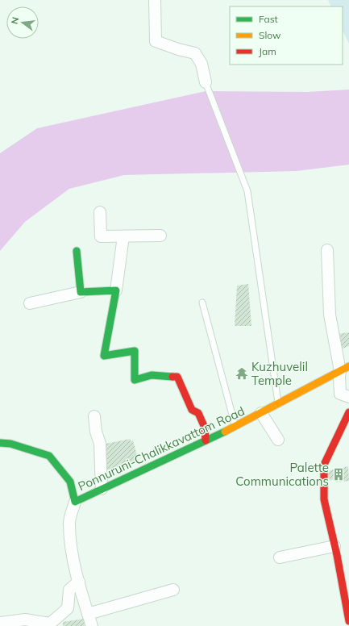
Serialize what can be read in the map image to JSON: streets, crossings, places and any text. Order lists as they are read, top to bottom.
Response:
{
  "streets": {
    "street": ["Ponnuruni-Chalikkavattom Road"]
  },
  "places": {
    "temple": ["Kuzhuvelil Temple"],
    "building": ["Palette Communications"]
  },
  "legend": ["Fast", "Slow", "Jam"],
  "north": "left"
}
